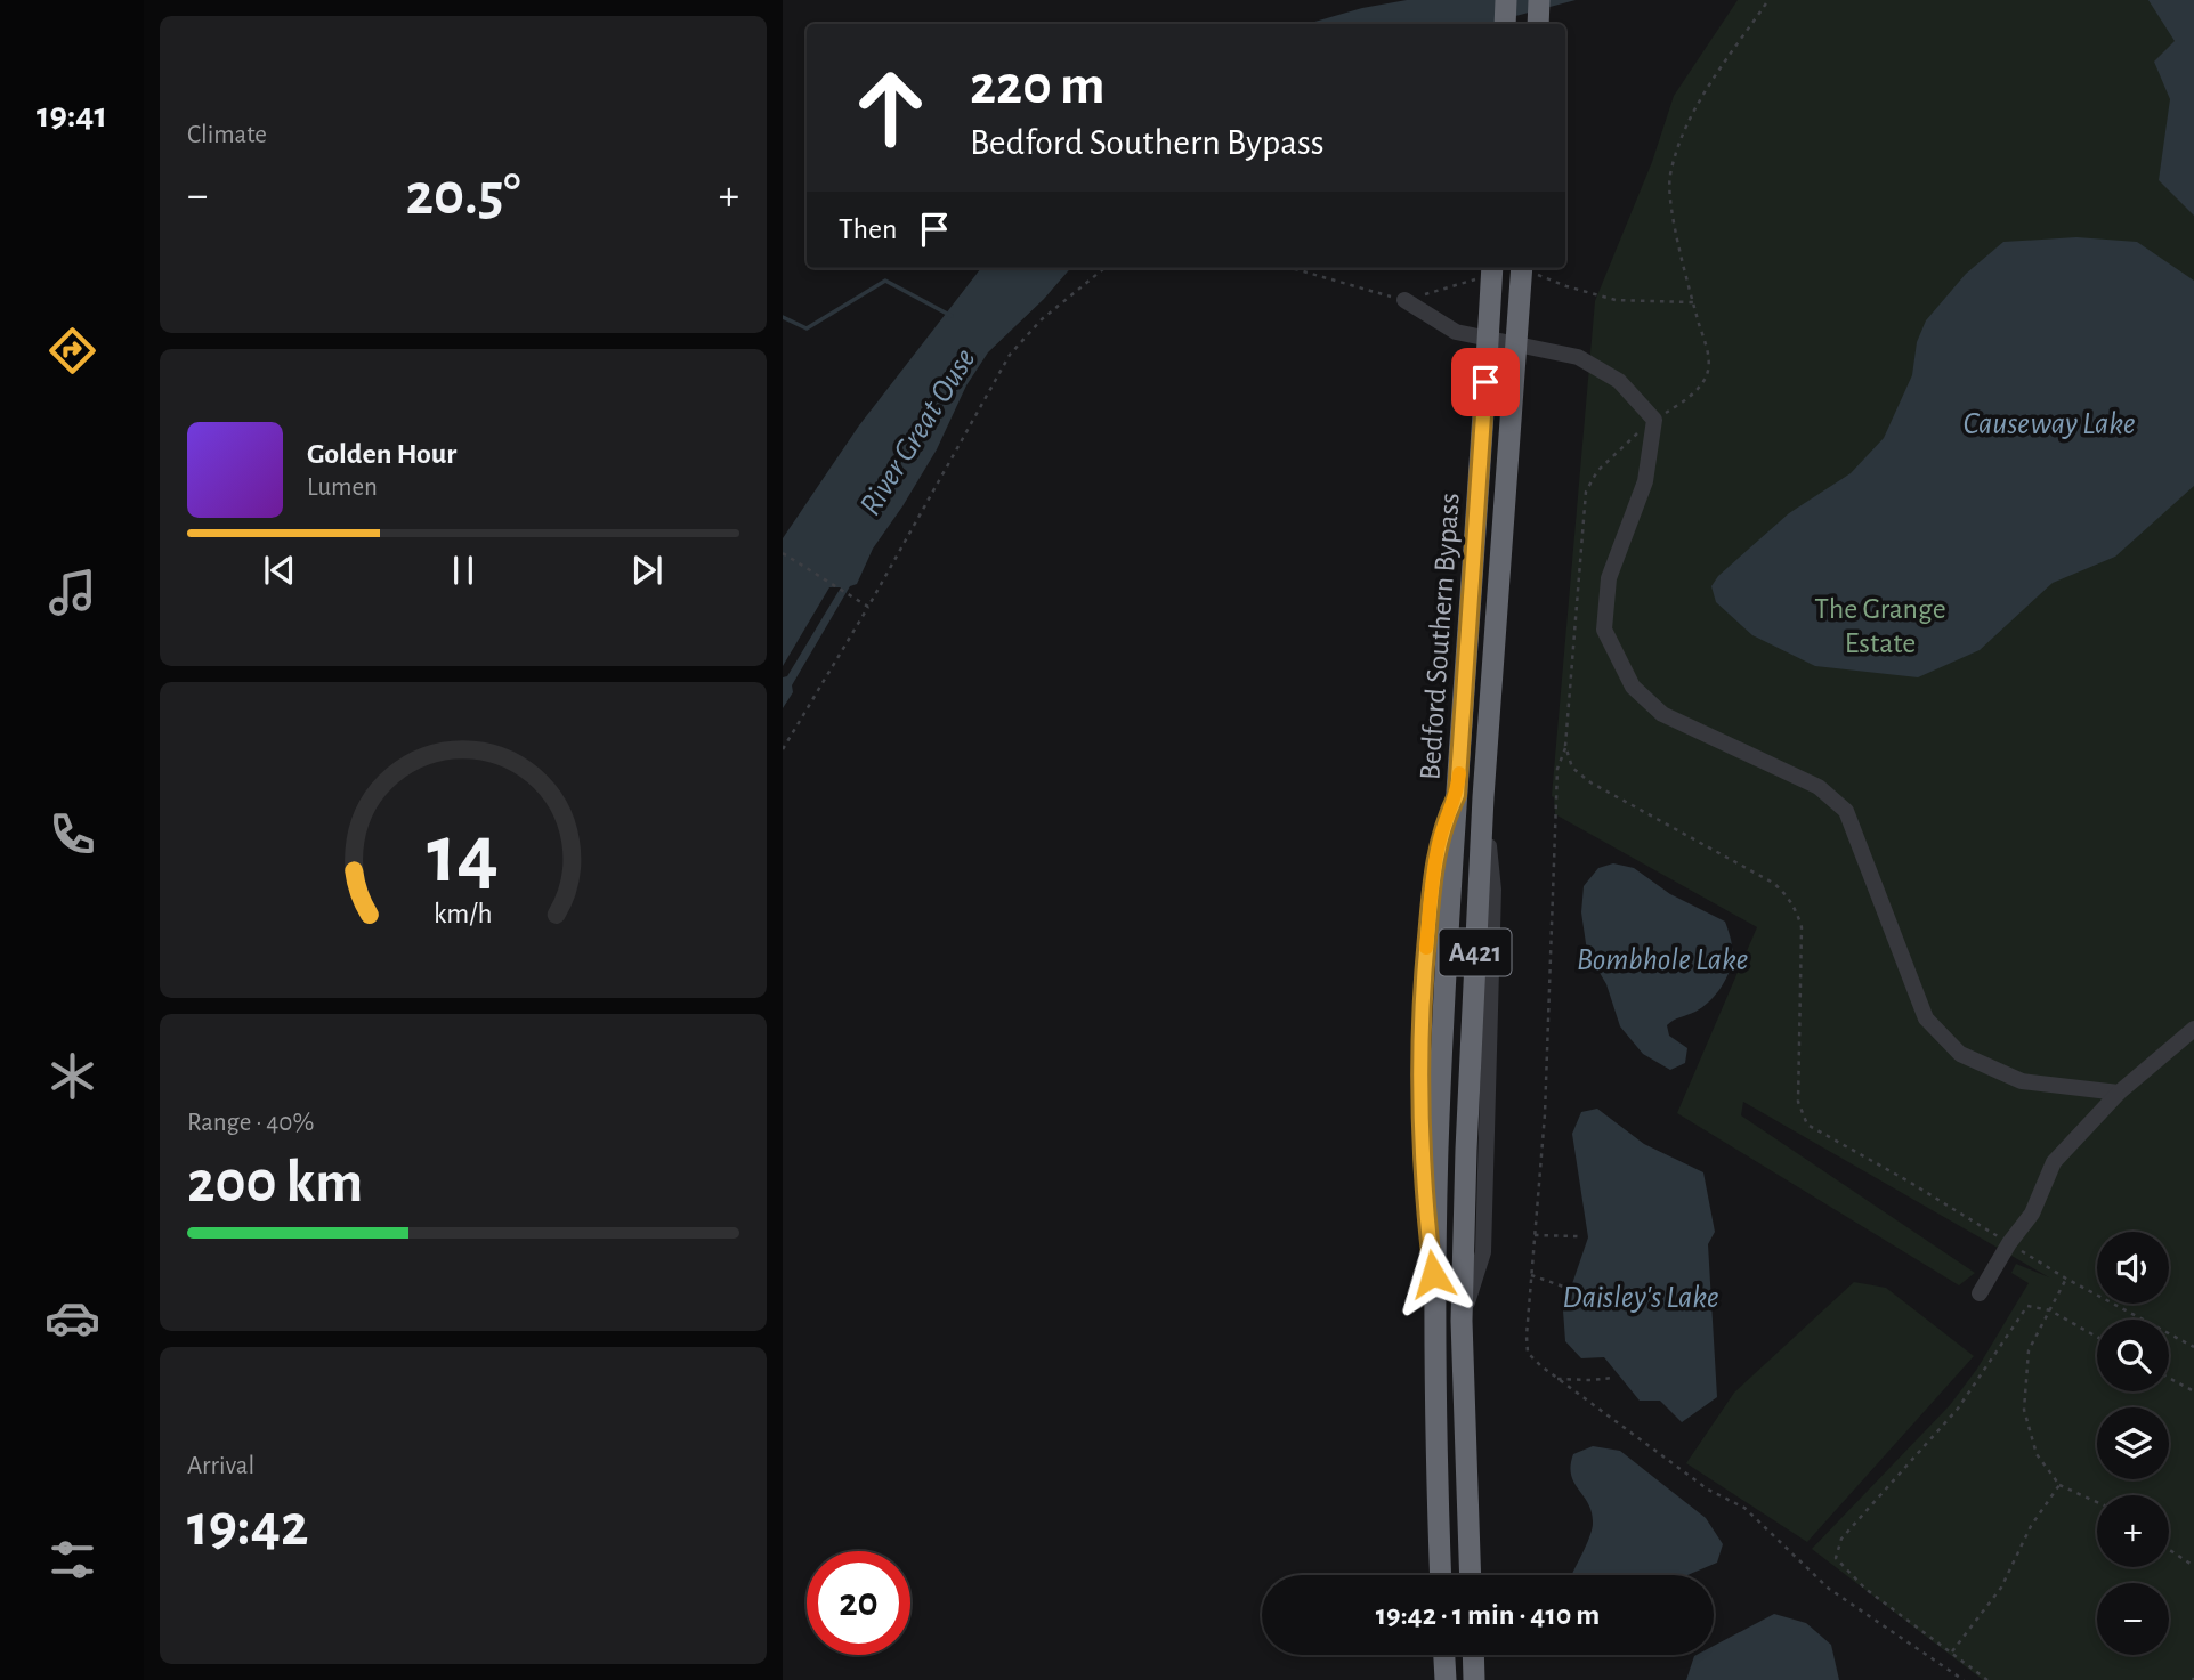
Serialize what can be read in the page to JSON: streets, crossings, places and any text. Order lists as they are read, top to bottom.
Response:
{
  "streets": {
    "highway": ["Bedford Southern Bypass", "A421"]
  },
  "water": [
    "Causeway Lake",
    "River Great Ouse",
    "Bombhole Lake",
    "Daisley's Lake"
  ],
  "parks": ["The Grange Estate"],
  "page": {
    "tabs": "19:41",
    "tile": [
      "Climate",
      ["Range · 40%", "200 km"],
      ["Arrival", "19:42"]
    ],
    "turn": ["220 m", "Bedford Southern Bypass"],
    "heat": ["−", "20.5°", "+"],
    "then": "Then",
    "song": ["Golden Hour", "Lumen"],
    "map_buttons": ["+", "−"],
    "limit": "20",
    "trip": "19:42 · 1 min · 410 m",
    "gauge": ["14", "km/h"]
  }
}
